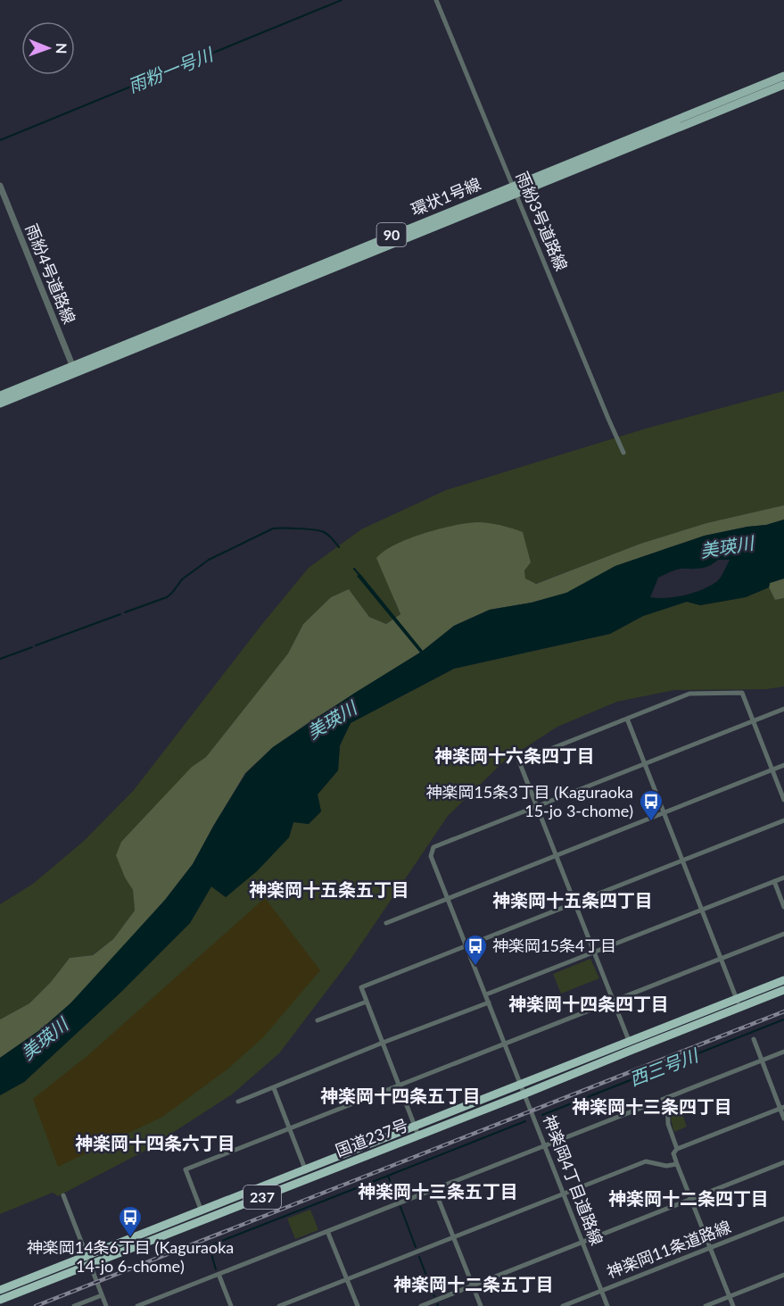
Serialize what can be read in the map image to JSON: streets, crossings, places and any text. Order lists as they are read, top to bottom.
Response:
{
  "streets": {
    "highway": ["国道237号", "237"],
    "main road": ["環状1号線", "90"],
    "street": [
      "雨紛3号道路線",
      "雨紛4号道路線",
      "神楽岡4丁目道路線",
      "神楽岡11条道路線"
    ]
  },
  "crossings": [
    ["環状1号線", "雨紛3号道路線"],
    ["環状1号線", "雨紛4号道路線"],
    ["国道237号", "神楽岡4丁目道路線"],
    ["神楽岡4丁目道路線", "神楽岡11条道路線"]
  ],
  "districts": [
    "神楽岡十六条四丁目",
    "神楽岡十五条五丁目",
    "神楽岡十五条四丁目",
    "神楽岡十四条四丁目",
    "神楽岡十四条五丁目",
    "神楽岡十三条四丁目",
    "神楽岡十四条六丁目",
    "神楽岡十三条五丁目",
    "神楽岡十二条四丁目",
    "神楽岡十二条五丁目"
  ],
  "water": ["雨粉一号川", "美瑛川", "西三号川"],
  "places": {
    "bus stop": ["神楽岡15条3丁目 (Kaguraoka 15-jo 3-chome)", "神楽岡15条4丁目", "神楽岡14条6丁目 (Kaguraoka 14-jo 6-chome)"]
  },
  "north": "right"
}
